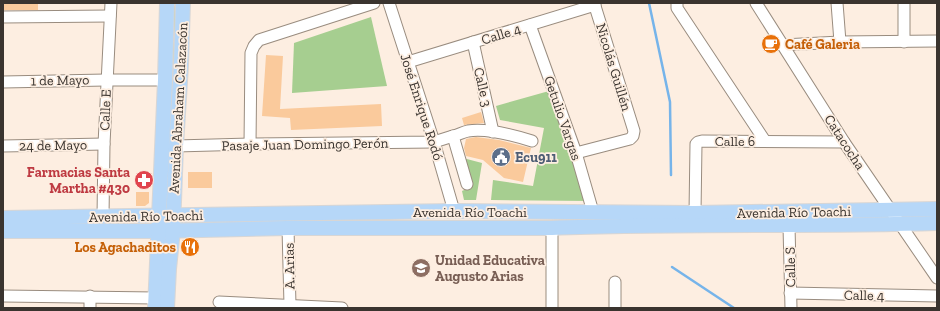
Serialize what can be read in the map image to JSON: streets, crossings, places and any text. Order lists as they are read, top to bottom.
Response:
{
  "streets": {
    "main road": ["Avenida Abraham Calazacón", "Avenida Río Toachi"],
    "street": [
      "Calle 4",
      "Nicolás Guillén",
      "1 de Mayo",
      "Calle 3",
      "José Enrique Rodó",
      "Calle E",
      "Getulio Vargas",
      "Calle 6",
      "Catacocha",
      "Pasaje Juan Domingo Perón",
      "24 de Mayo",
      "A. Arias",
      "Calle S"
    ]
  },
  "crossings": [
    ["Calle 4", "Nicolás Guillén"],
    ["Calle 4", "Calle 3"],
    ["Calle 4", "José Enrique Rodó"],
    ["Calle 4", "Getulio Vargas"],
    ["Calle 4", "Calle S"],
    ["Nicolás Guillén", "Getulio Vargas"],
    ["1 de Mayo", "Avenida Abraham Calazacón"],
    ["1 de Mayo", "Calle E"],
    ["Calle 3", "Pasaje Juan Domingo Perón"],
    ["José Enrique Rodó", "Pasaje Juan Domingo Perón"],
    ["José Enrique Rodó", "Avenida Río Toachi"],
    ["Avenida Abraham Calazacón", "Pasaje Juan Domingo Perón"],
    ["Avenida Abraham Calazacón", "Avenida Río Toachi"],
    ["Calle E", "24 de Mayo"],
    ["Calle E", "Avenida Río Toachi"],
    ["Getulio Vargas", "Avenida Río Toachi"],
    ["Calle 6", "Catacocha"],
    ["Calle 6", "Avenida Río Toachi"],
    ["Catacocha", "Avenida Río Toachi"],
    ["Avenida Río Toachi", "A. Arias"],
    ["Avenida Río Toachi", "Calle S"]
  ],
  "places": {
    "cafe": ["Café Galeria"],
    "public building": ["Ecu911"],
    "pharmacy": ["Farmacias Santa Martha #430"],
    "restaurant": ["Los Agachaditos"],
    "school or university": ["Unidad Educativa Augusto Arias"]
  }
}
